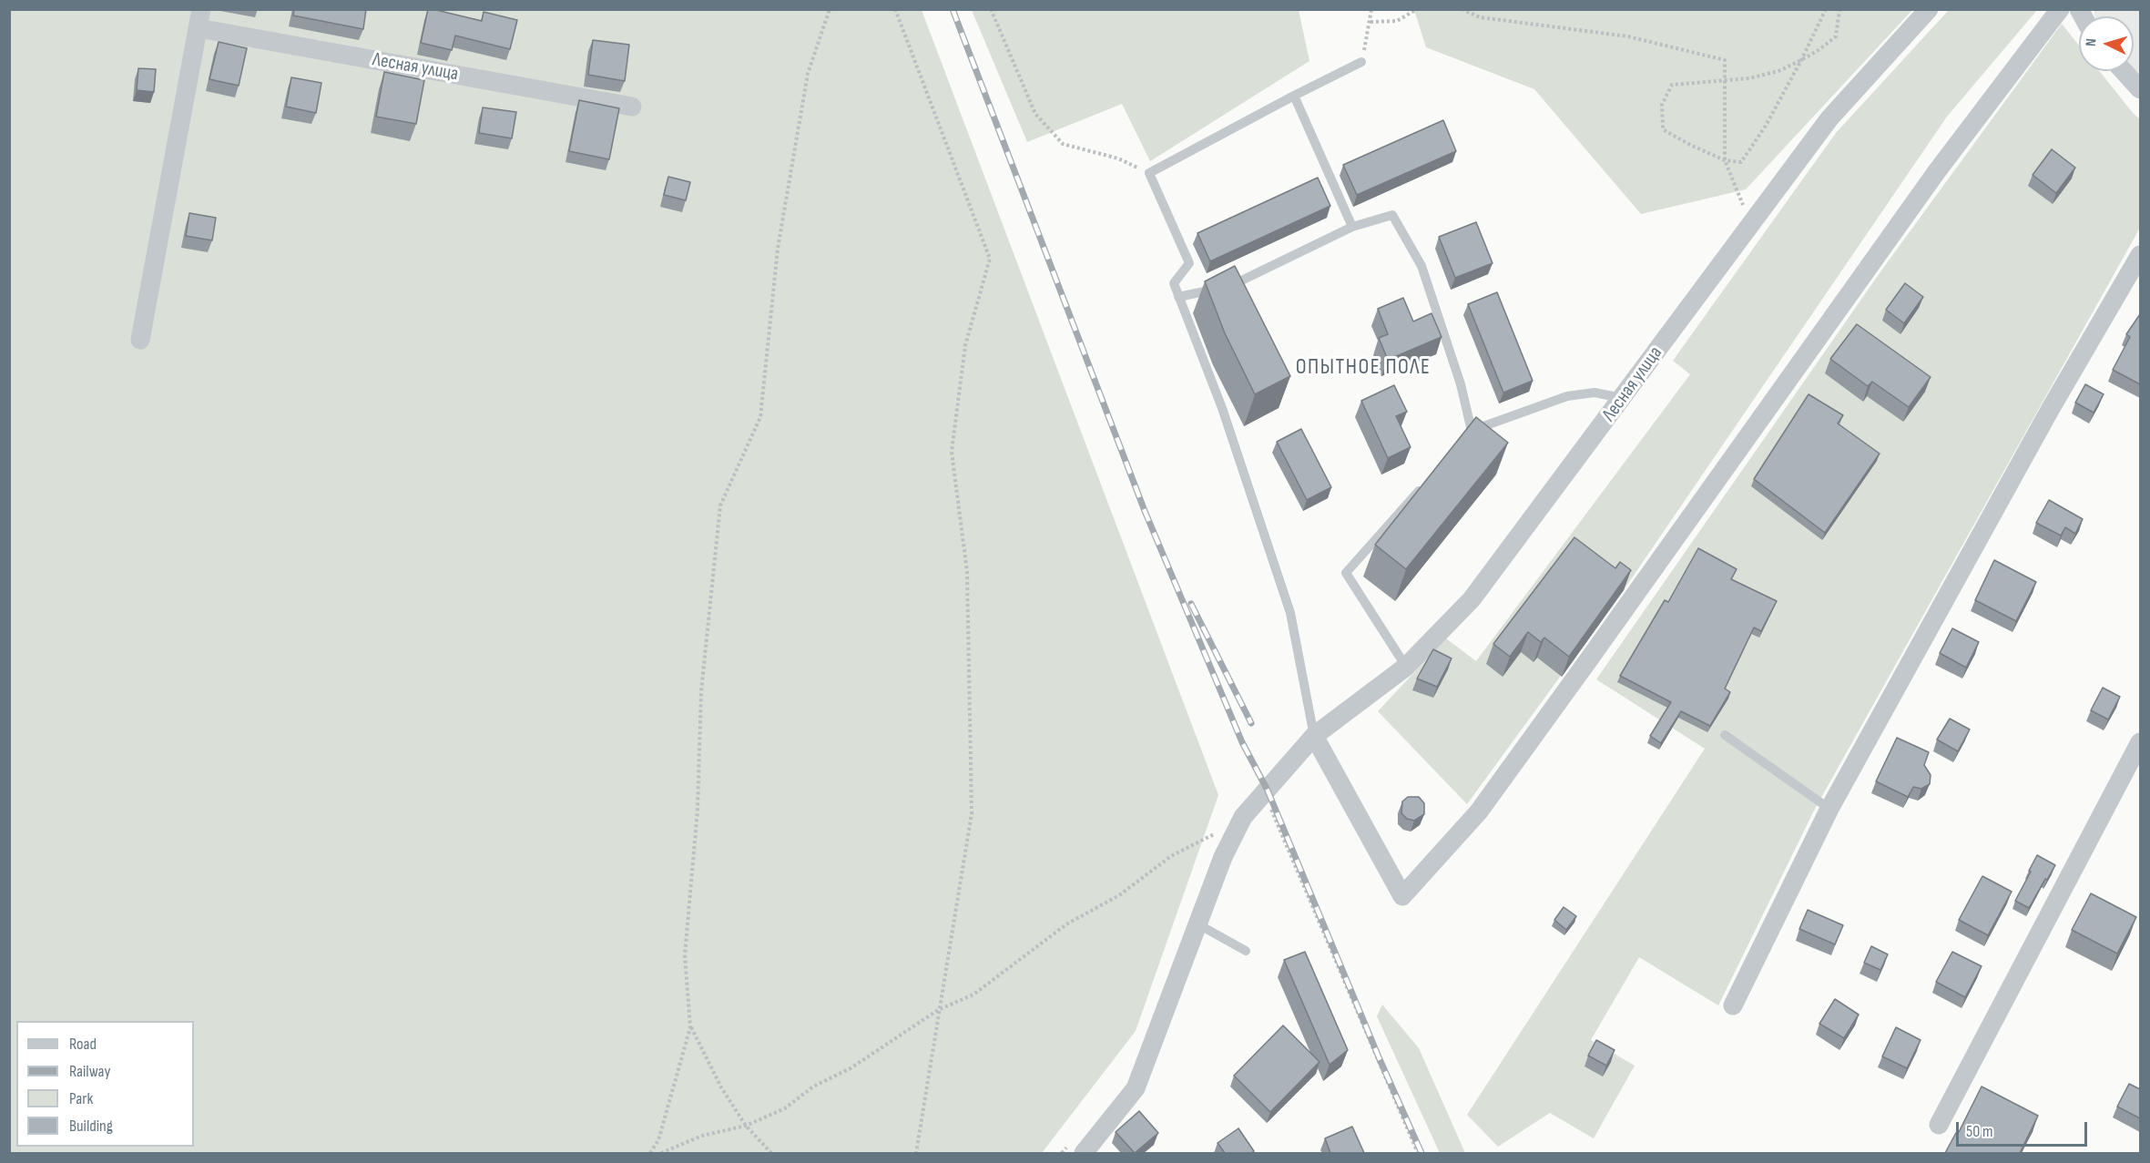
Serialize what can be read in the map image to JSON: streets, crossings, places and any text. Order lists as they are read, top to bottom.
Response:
{
  "streets": {
    "street": ["Лесная улица"]
  },
  "districts": ["ОПЫТНОЕ ПОЛЕ"],
  "legend": [
    "Road",
    "Railway",
    "Park",
    "Building"
  ],
  "scale_bar": "50 m",
  "north": "left"
}
